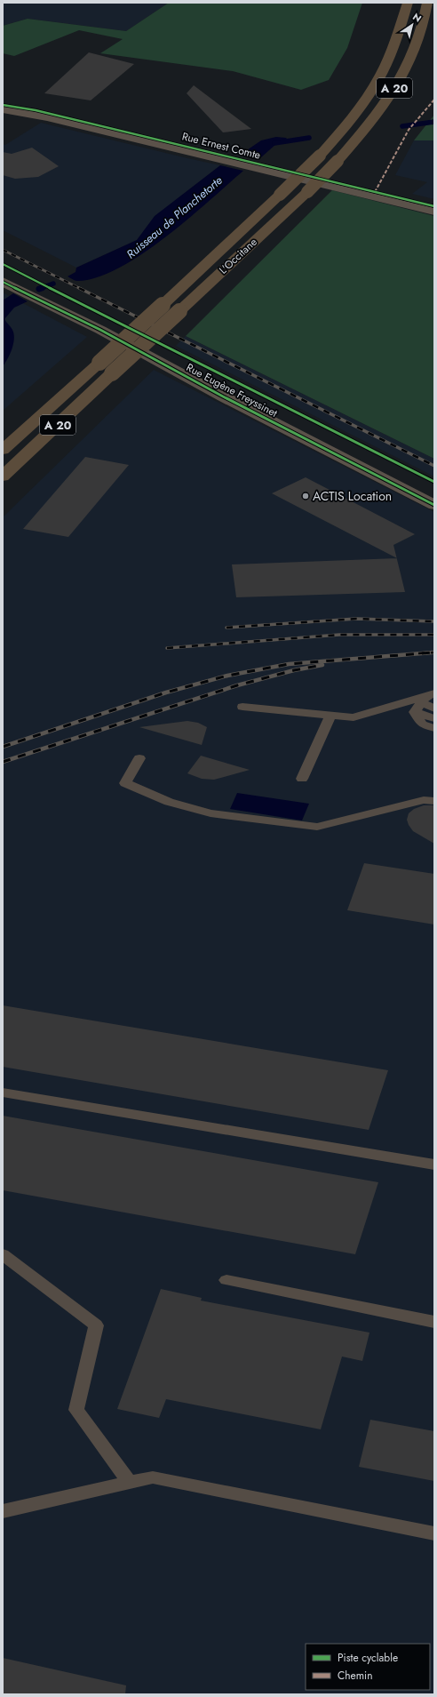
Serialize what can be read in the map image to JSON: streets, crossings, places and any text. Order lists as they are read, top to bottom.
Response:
{
  "streets": {
    "highway": ["A 20", "L'Occitane"],
    "street": ["Rue Ernest Comte", "Rue Eugène Freyssinet"]
  },
  "water": ["Ruisseau de Planchetorte"],
  "places": ["ACTIS Location"],
  "legend": ["Piste cyclable", "Chemin"],
  "north": "top right"
}
